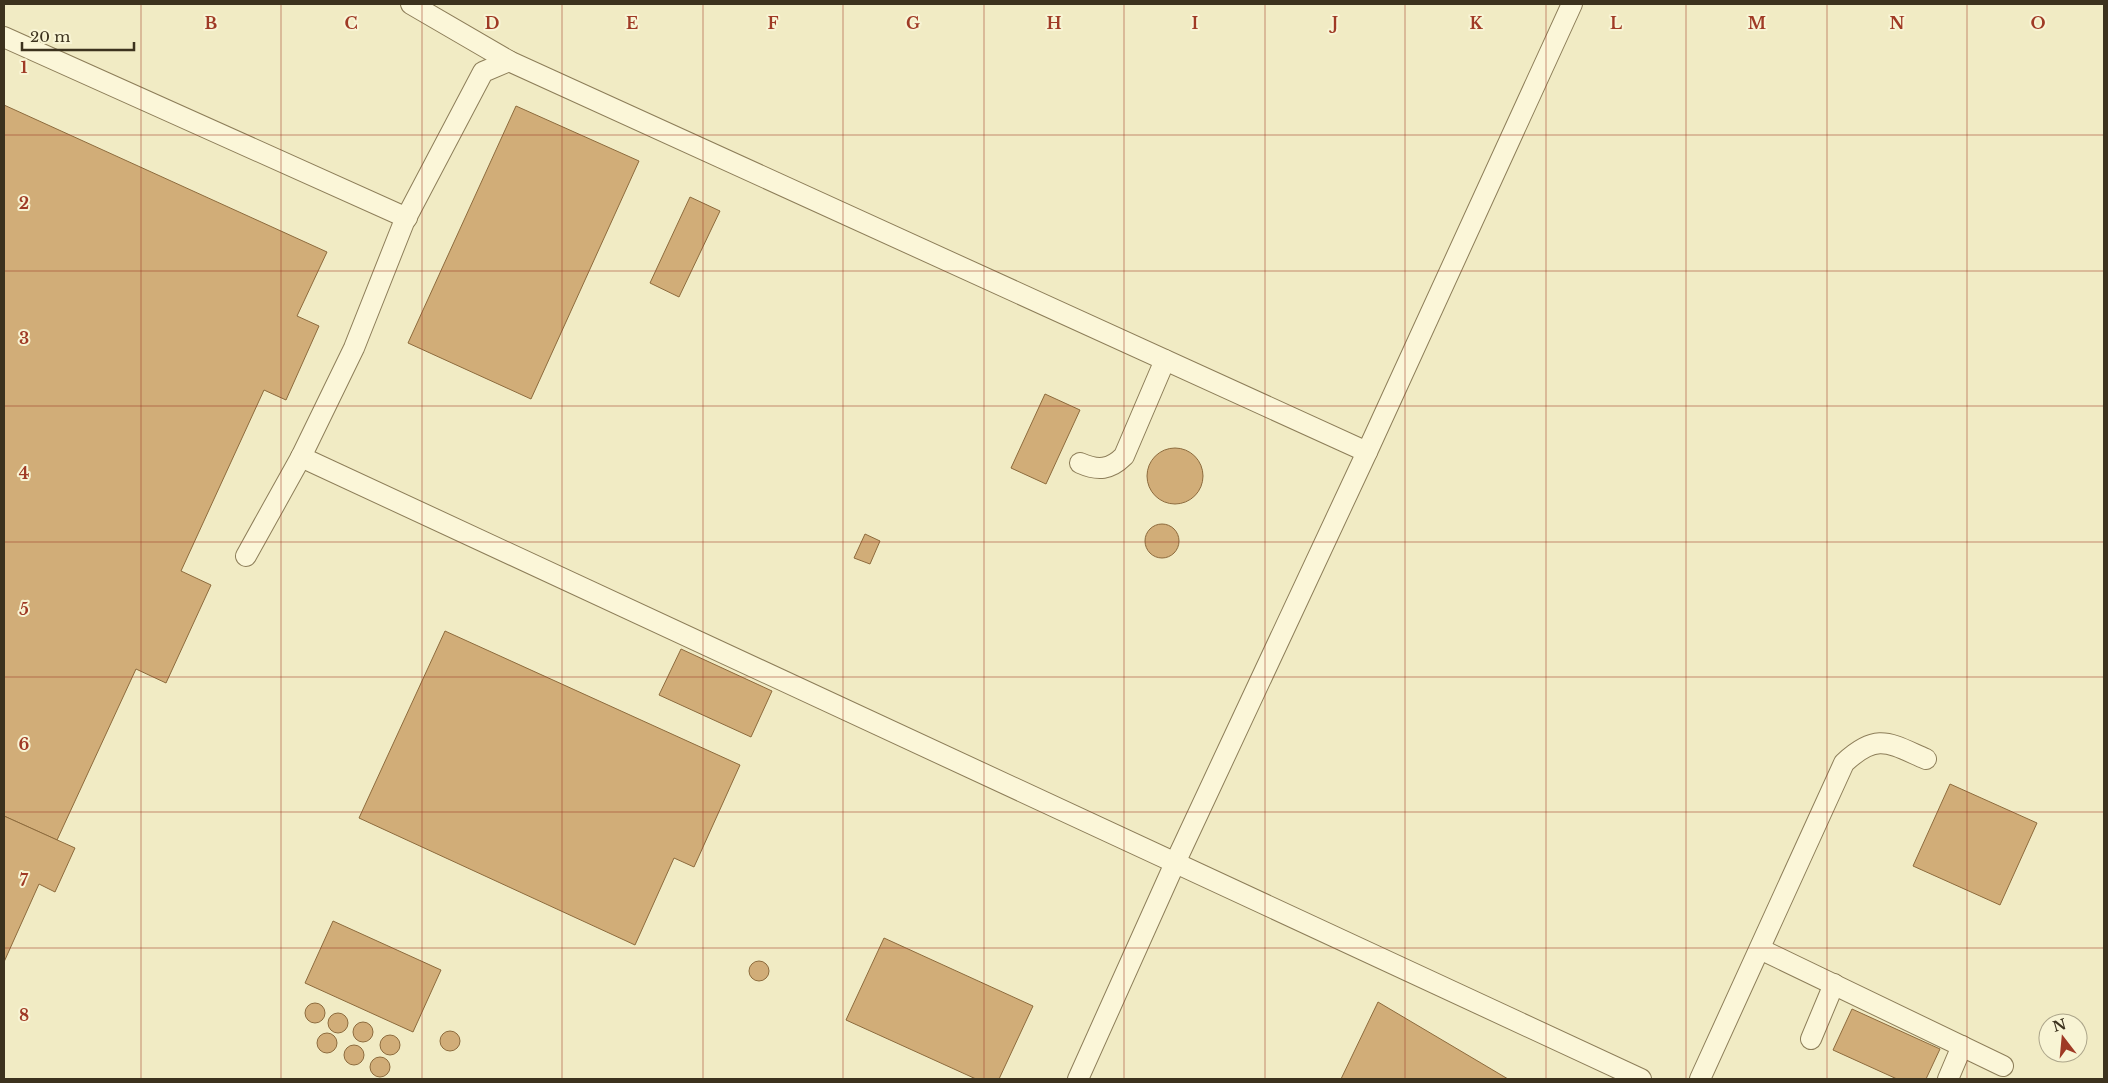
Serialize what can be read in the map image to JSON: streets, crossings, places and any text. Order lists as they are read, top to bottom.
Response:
{
  "scale_bar": "20 m",
  "north": "top",
  "grid": {
    "columns": [
      "B",
      "C",
      "D",
      "E",
      "F",
      "G",
      "H",
      "I",
      "J",
      "K",
      "L",
      "M",
      "N",
      "O"
    ],
    "rows": [
      "1",
      "2",
      "3",
      "4",
      "5",
      "6",
      "7",
      "8"
    ]
  }
}
